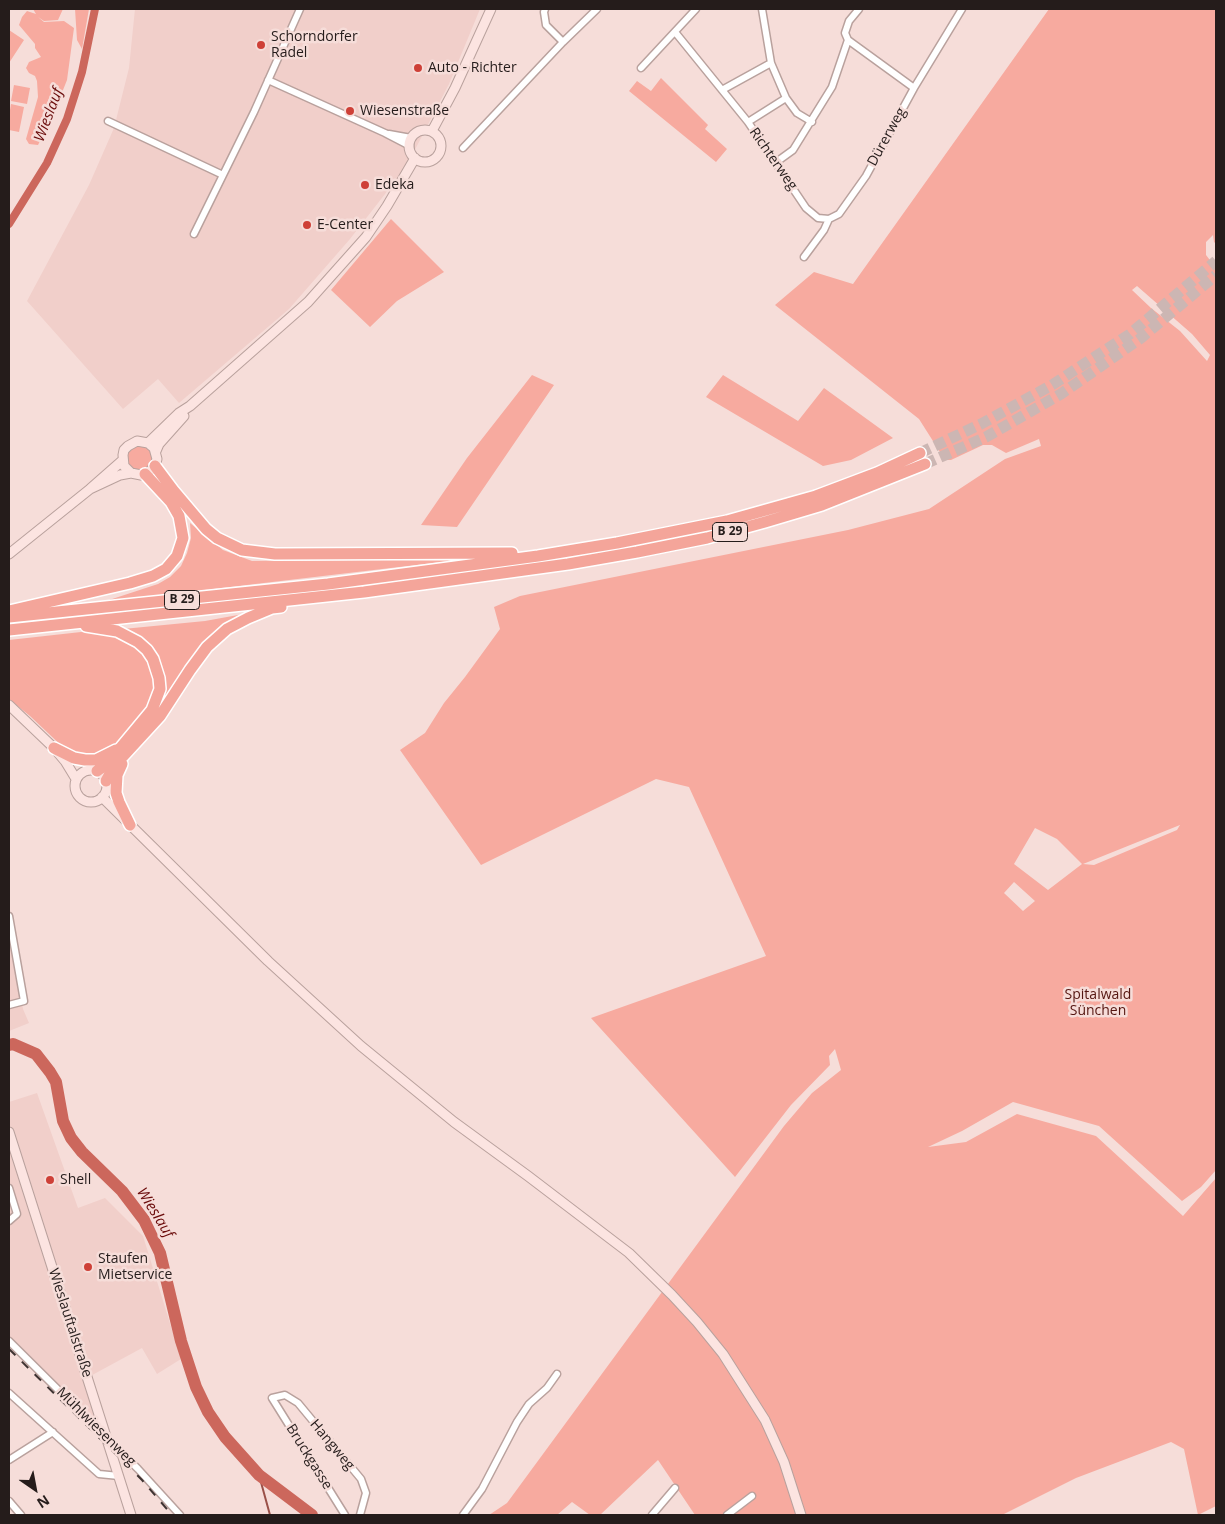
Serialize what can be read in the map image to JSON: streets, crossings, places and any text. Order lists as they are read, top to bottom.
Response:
{
  "streets": {
    "highway": ["B 29"],
    "main road": ["Wieslauftalstraße"],
    "street": [
      "Dürerweg",
      "Richterweg",
      "Mühlwiesenweg",
      "Hangweg",
      "Bruckgasse"
    ]
  },
  "crossings": [
    ["Dürerweg", "Richterweg"],
    ["Wieslauftalstraße", "Mühlwiesenweg"],
    ["Hangweg", "Bruckgasse"]
  ],
  "water": ["Wieslauf"],
  "parks": ["Spitalwald Sünchen"],
  "places": [
    "Schorndorfer Radel",
    "Auto - Richter",
    "Wiesenstraße",
    "Edeka",
    "E-Center",
    "Shell",
    "Staufen Mietservice"
  ],
  "north": "bottom right"
}
